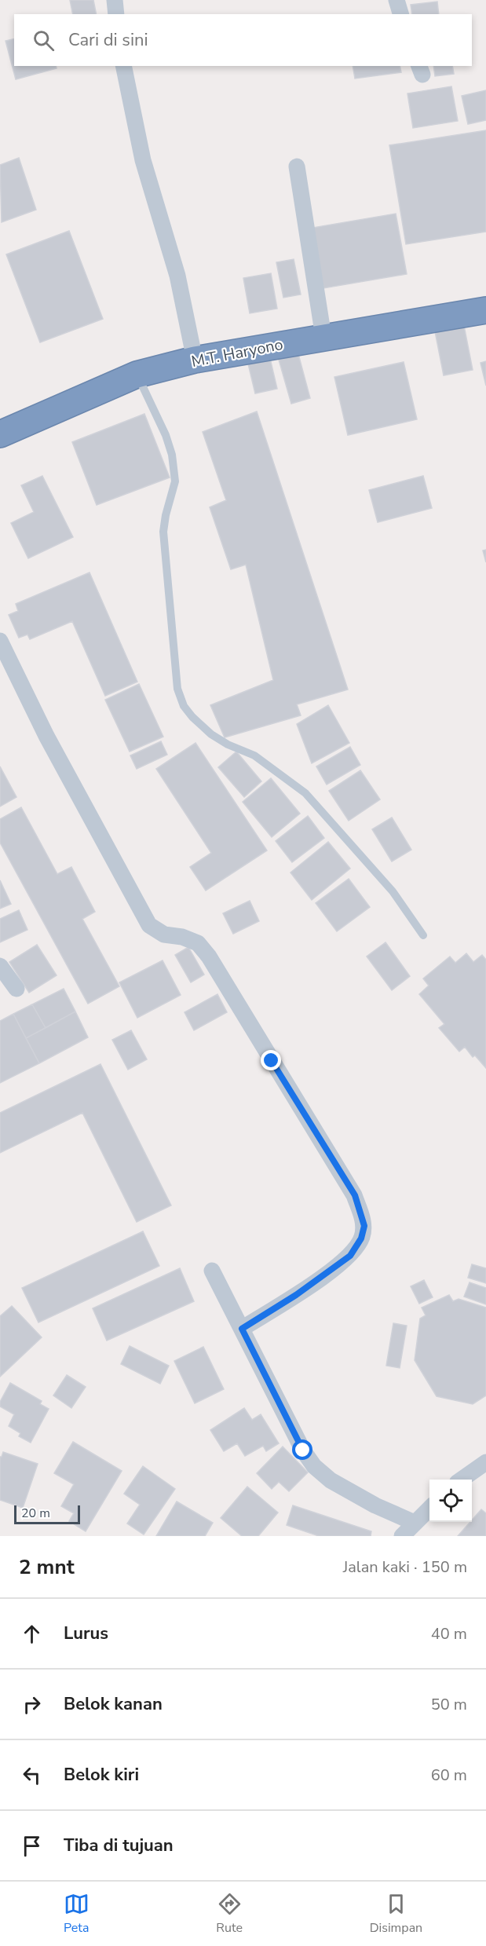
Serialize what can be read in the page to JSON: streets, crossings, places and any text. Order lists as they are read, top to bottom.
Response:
{
  "streets": {
    "highway": ["M.T. Haryono"]
  },
  "scale_bar": "20 m",
  "page": {
    "search": "Cari di sini",
    "scale": "20 m",
    "heading": ["2 mnt", "Jalan kaki · 150 m"],
    "list": [
      ["Lurus", "40 m"],
      ["Belok kanan", "50 m"],
      ["Belok kiri", "60 m"],
      "Tiba di tujuan"
    ],
    "nav": ["Peta", "Rute", "Disimpan"]
  }
}
